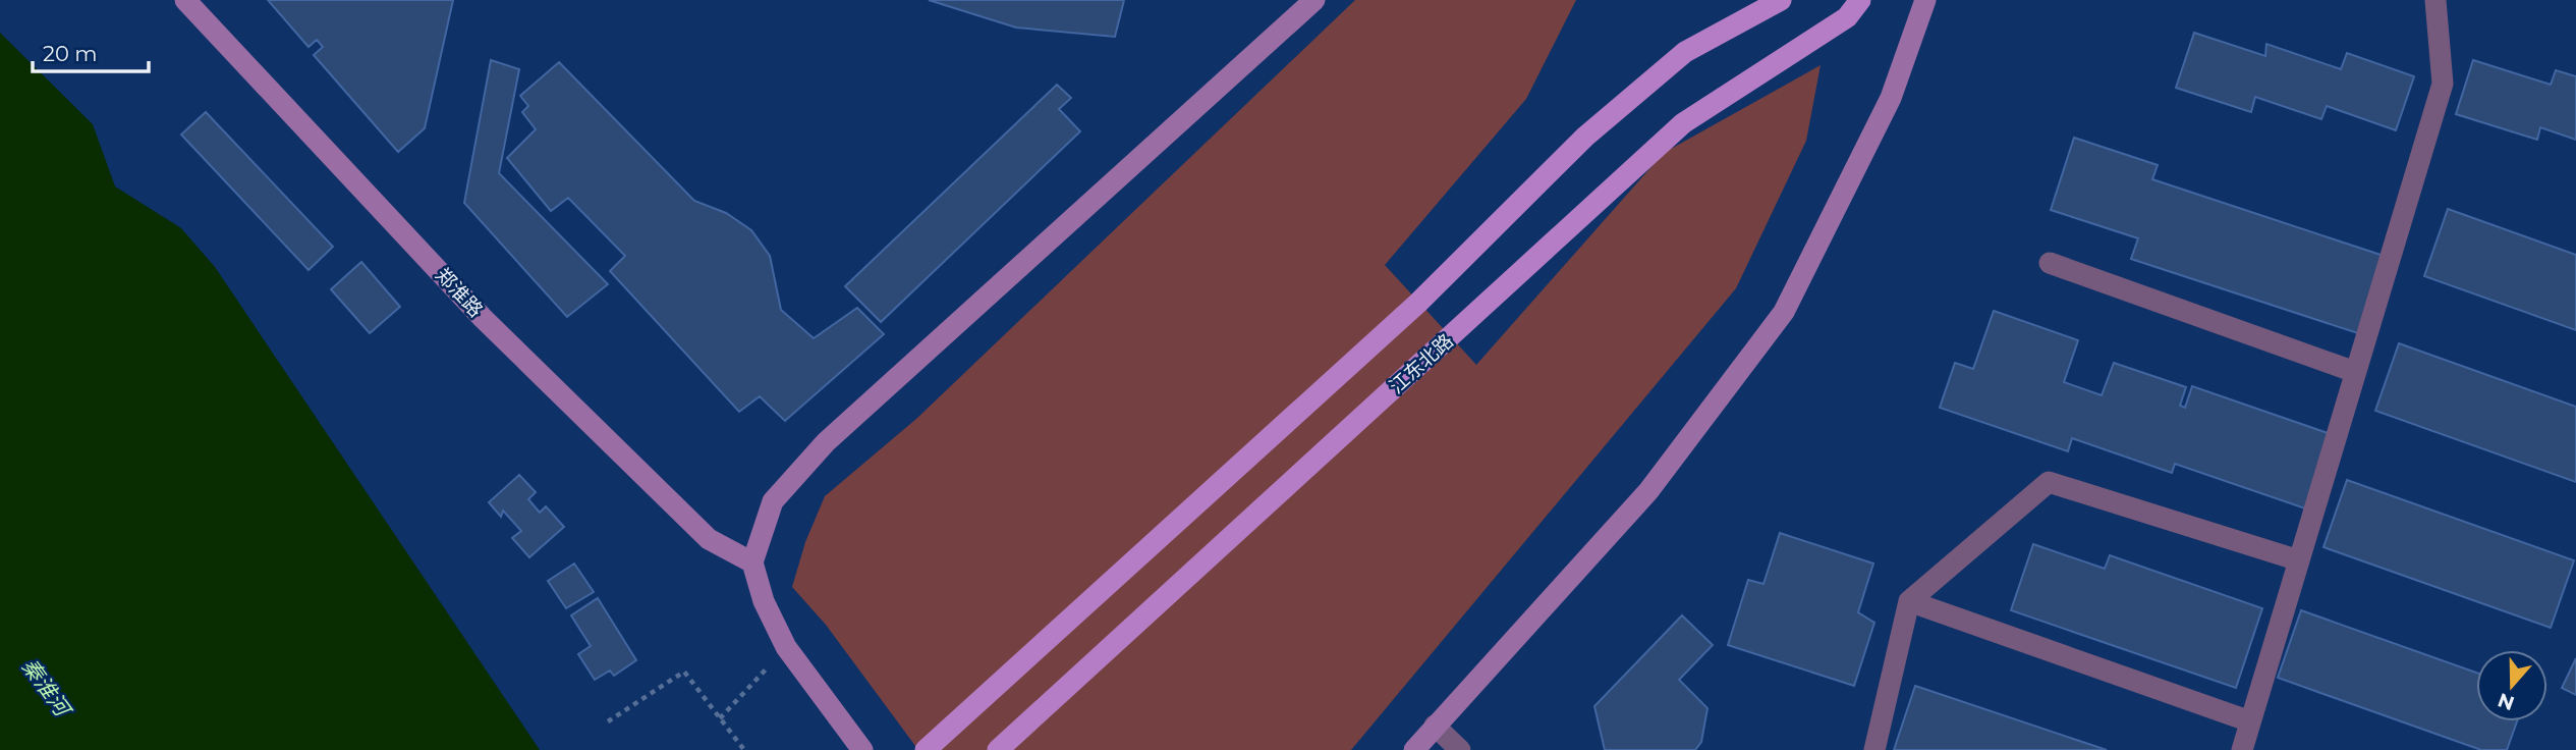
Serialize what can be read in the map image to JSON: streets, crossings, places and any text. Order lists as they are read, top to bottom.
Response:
{
  "streets": {
    "main road": ["郑淮路", "江东北路"]
  },
  "water": ["秦淮河"],
  "scale_bar": "20 m",
  "north": "bottom"
}
